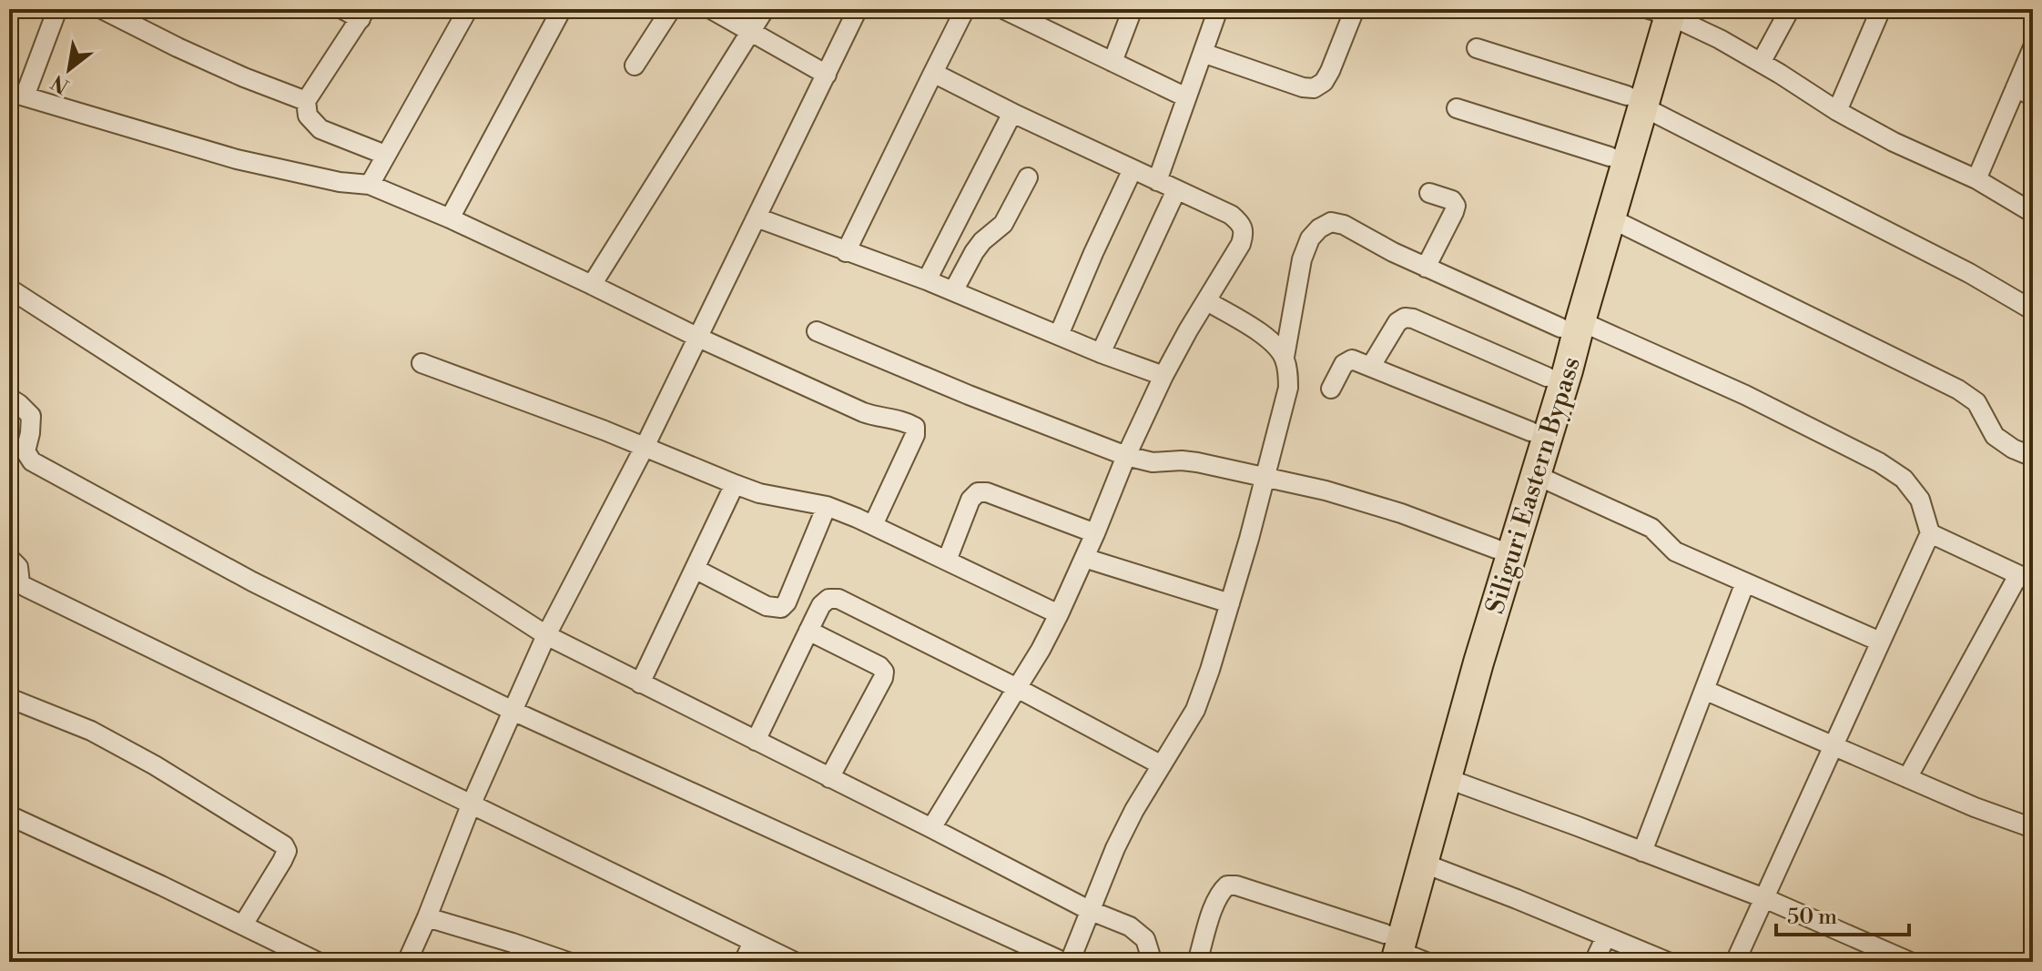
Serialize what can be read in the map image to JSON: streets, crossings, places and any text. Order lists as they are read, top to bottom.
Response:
{
  "streets": {
    "main road": ["Siliguri Eastern Bypass"]
  },
  "scale_bar": "50 m",
  "north": "bottom left"
}
